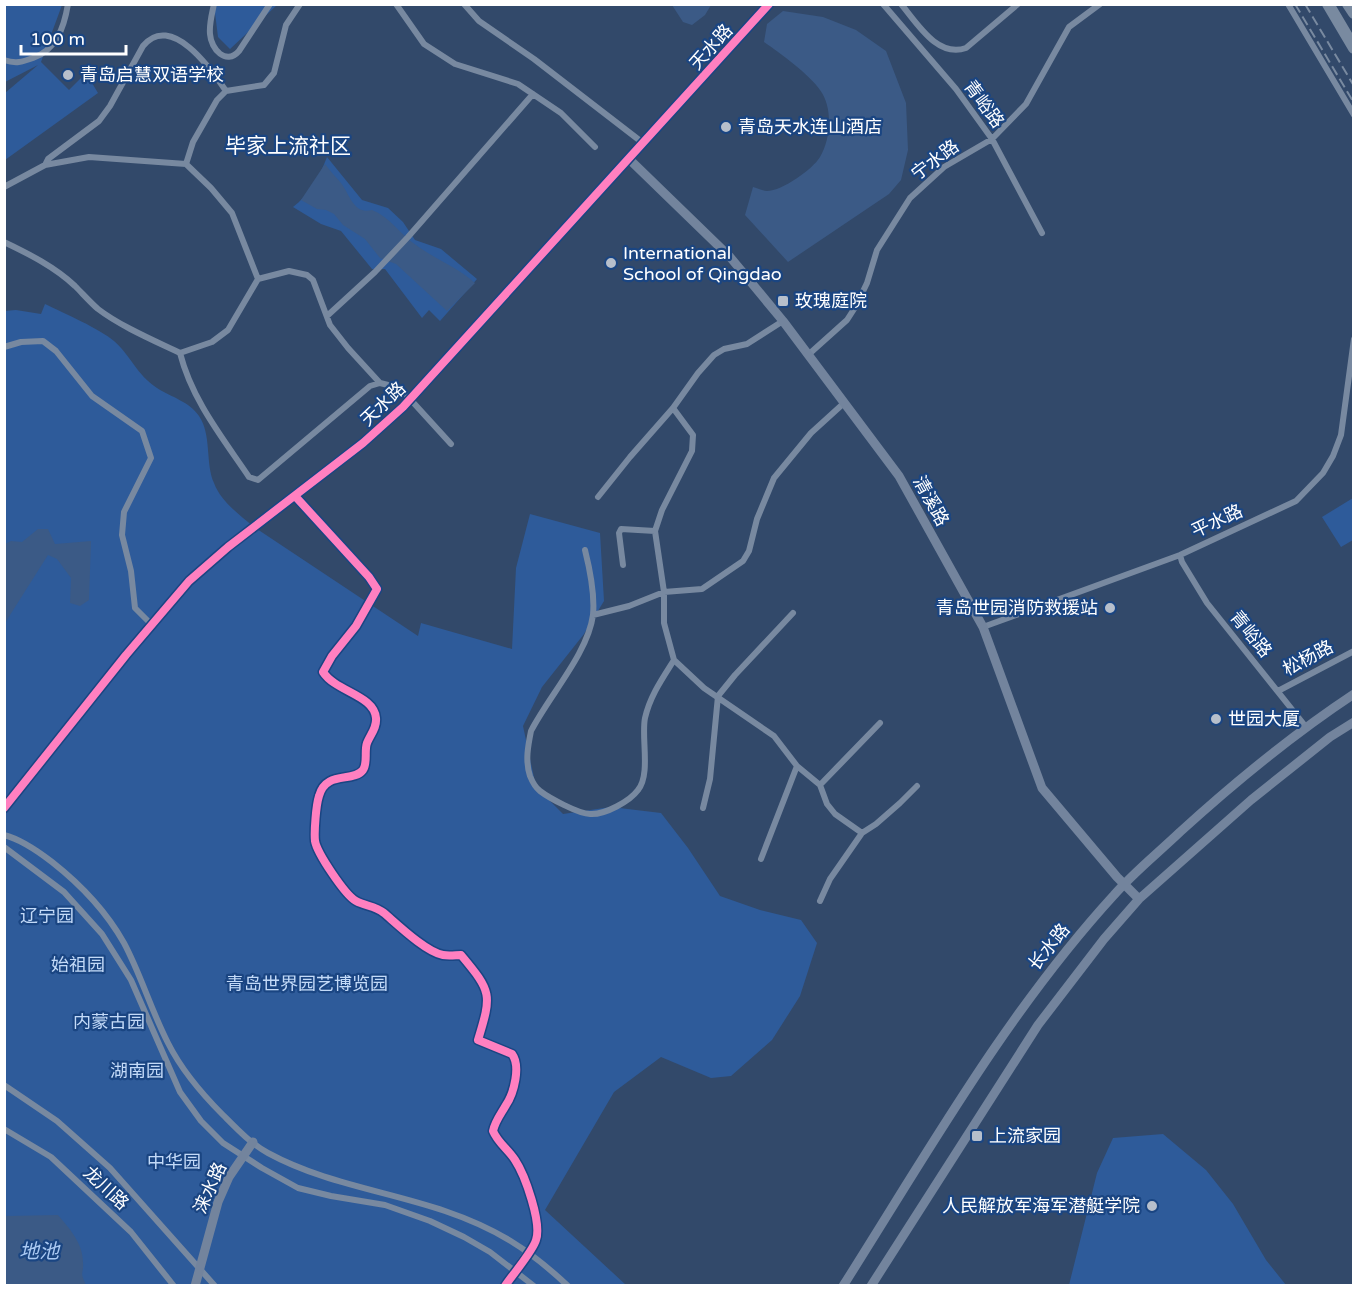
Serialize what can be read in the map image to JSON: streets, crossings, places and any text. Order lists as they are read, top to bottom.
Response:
{
  "streets": {
    "street": [
      "天水路",
      "青峪路",
      "宁水路",
      "清溪路",
      "平水路",
      "松杨路",
      "长水路",
      "龙川路",
      "涞水路"
    ]
  },
  "crossings": [
    ["天水路", "清溪路"],
    ["青峪路", "宁水路"],
    ["青峪路", "平水路"],
    ["青峪路", "松杨路"],
    ["青峪路", "长水路"],
    ["宁水路", "清溪路"],
    ["清溪路", "平水路"],
    ["清溪路", "长水路"]
  ],
  "districts": ["毕家上流社区"],
  "water": ["地池"],
  "parks": [
    "辽宁园",
    "始祖园",
    "青岛世界园艺博览园",
    "内蒙古园",
    "湖南园",
    "中华园"
  ],
  "places": {
    "other": [
      "青岛启慧双语学校",
      "青岛天水连山酒店",
      "International School of Qingdao",
      "青岛世园消防救援站",
      "世园大厦",
      "人民解放军海军潜艇学院"
    ],
    "transit": ["玫瑰庭院", "上流家园"]
  },
  "scale_bar": "100 m"
}
